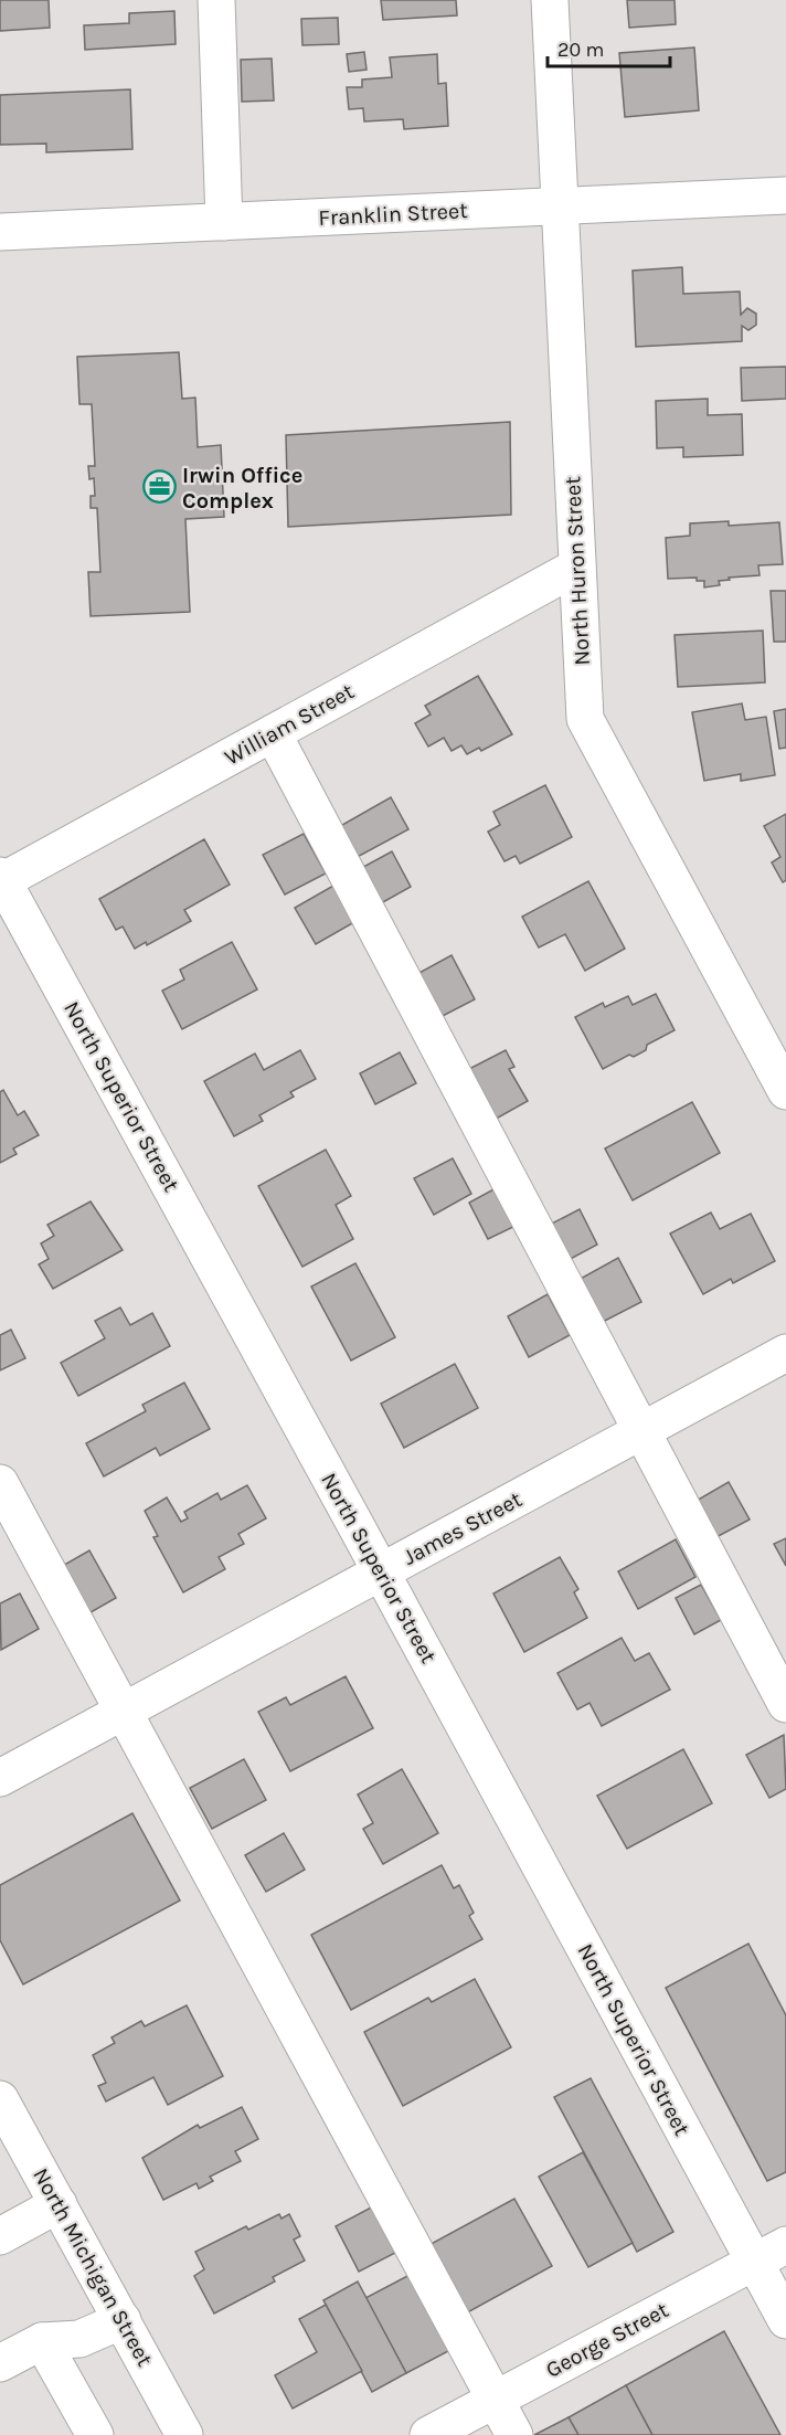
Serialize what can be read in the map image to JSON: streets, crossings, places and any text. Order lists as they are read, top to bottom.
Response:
{
  "streets": {
    "street": [
      "Franklin Street",
      "North Huron Street",
      "William Street",
      "North Superior Street",
      "James Street",
      "North Michigan Street",
      "George Street"
    ]
  },
  "crossings": [
    ["Franklin Street", "North Huron Street"],
    ["North Huron Street", "William Street"],
    ["William Street", "North Superior Street"],
    ["North Superior Street", "James Street"],
    ["North Superior Street", "George Street"]
  ],
  "places": {
    "office": ["Irwin Office Complex"]
  },
  "scale_bar": "20 m"
}
